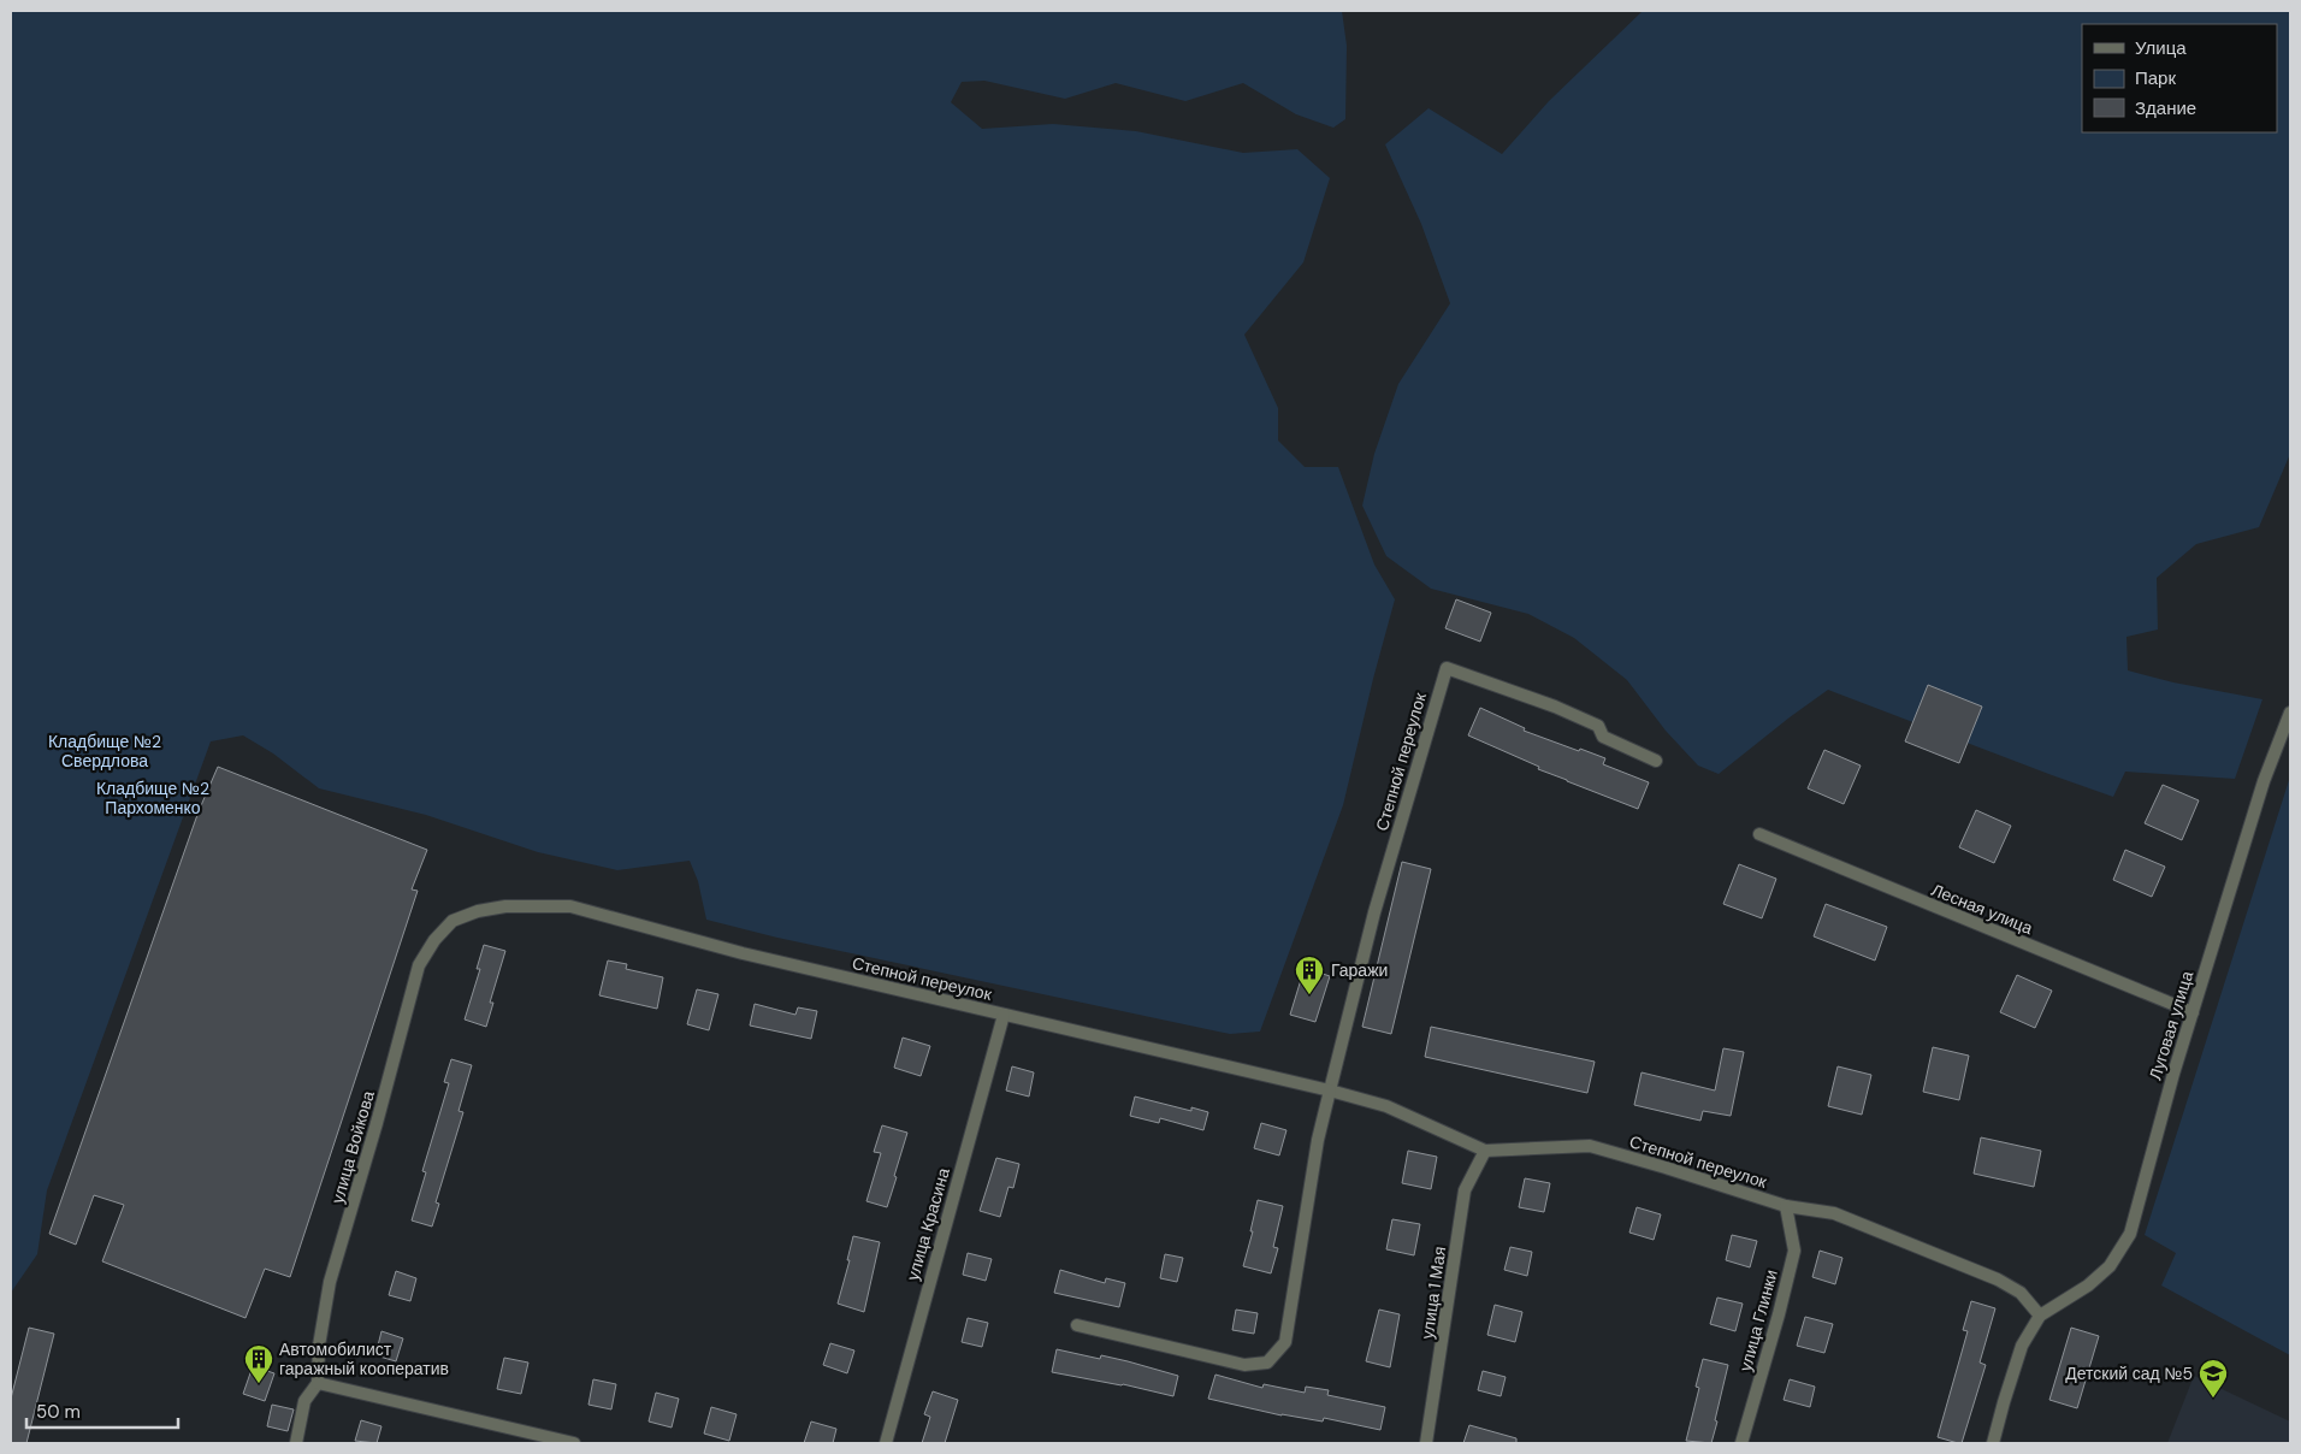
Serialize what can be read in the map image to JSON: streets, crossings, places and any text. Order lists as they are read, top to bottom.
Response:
{
  "streets": {
    "street": [
      "Степной переулок",
      "Лесная улица",
      "Луговая улица",
      "улица Войкова",
      "улица Красина",
      "улица 1 Мая",
      "улица Глинки"
    ]
  },
  "crossings": [
    ["Степной переулок", "Луговая улица"],
    ["Степной переулок", "улица Войкова"],
    ["Степной переулок", "улица Красина"],
    ["Степной переулок", "улица 1 Мая"],
    ["Степной переулок", "улица Глинки"],
    ["Лесная улица", "Луговая улица"]
  ],
  "parks": ["Кладбище №2 Свердлова", "Кладбище №2 Пархоменко"],
  "places": {
    "building": ["Гаражи", "Автомобилист гаражный кооператив"],
    "school or university": ["Детский сад №5"]
  },
  "legend": ["Улица", "Парк", "Здание"],
  "scale_bar": "50 m"
}
